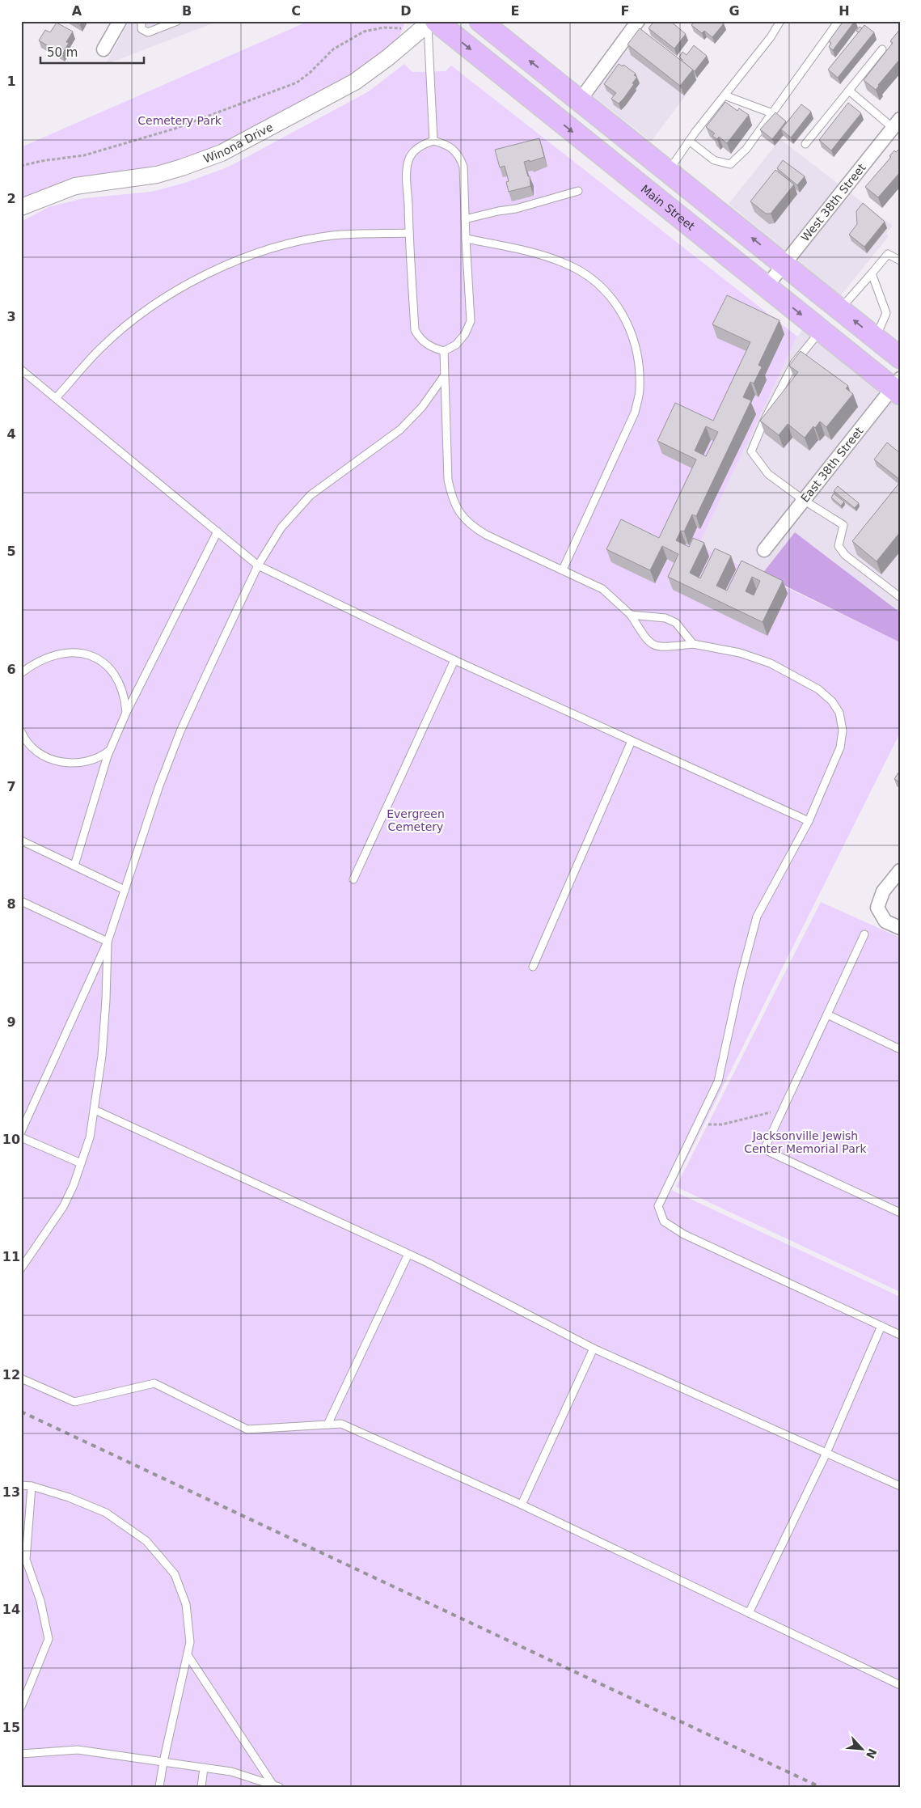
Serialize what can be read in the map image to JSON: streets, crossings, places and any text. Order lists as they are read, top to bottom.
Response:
{
  "streets": {
    "main road": ["Main Street"],
    "street": ["Winona Drive", "West 38th Street", "East 38th Street"]
  },
  "crossings": [
    ["Winona Drive", "Main Street"],
    ["West 38th Street", "Main Street"],
    ["Main Street", "East 38th Street"]
  ],
  "parks": ["Cemetery Park", "Evergreen Cemetery", "Jacksonville Jewish Center Memorial Park"],
  "scale_bar": "50 m",
  "north": "bottom right",
  "grid": {
    "columns": [
      "A",
      "B",
      "C",
      "D",
      "E",
      "F",
      "G",
      "H"
    ],
    "rows": [
      "1",
      "2",
      "3",
      "4",
      "5",
      "6",
      "7",
      "8",
      "9",
      "10",
      "11",
      "12",
      "13",
      "14",
      "15"
    ]
  }
}
